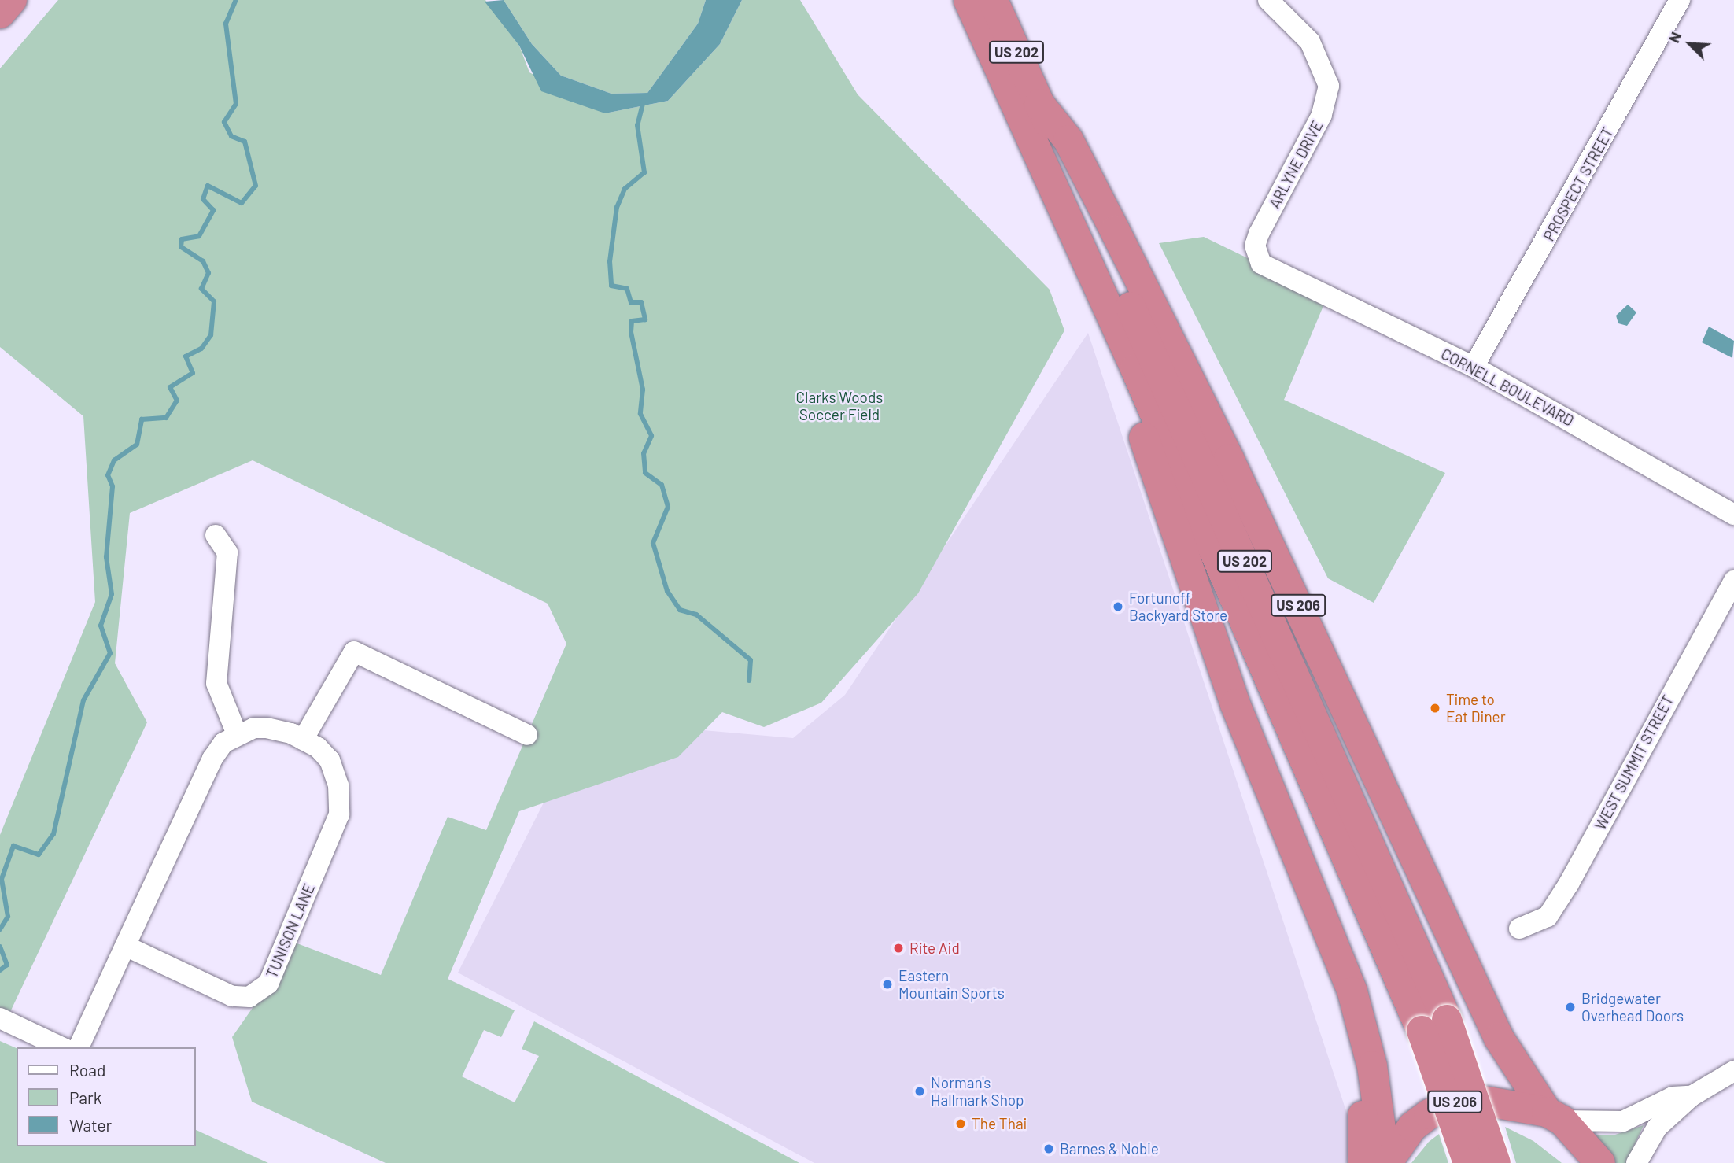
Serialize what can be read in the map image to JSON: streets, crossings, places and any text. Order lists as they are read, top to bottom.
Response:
{
  "streets": {
    "highway": ["US 202", "US 206"],
    "street": [
      "ARLYNE DRIVE",
      "PROSPECT STREET",
      "CORNELL BOULEVARD",
      "WEST SUMMIT STREET",
      "TUNISON LANE"
    ]
  },
  "crossings": [
    ["US 202", "US 206"],
    ["ARLYNE DRIVE", "CORNELL BOULEVARD"],
    ["PROSPECT STREET", "CORNELL BOULEVARD"]
  ],
  "parks": ["Clarks Woods Soccer Field"],
  "places": [
    "Fortunoff Backyard Store",
    "Time to Eat Diner",
    "Rite Aid",
    "Eastern Mountain Sports",
    "Bridgewater Overhead Doors",
    "Norman's Hallmark Shop",
    "The Thai",
    "Barnes & Noble"
  ],
  "legend": ["Road", "Park", "Water"],
  "north": "top left"
}
